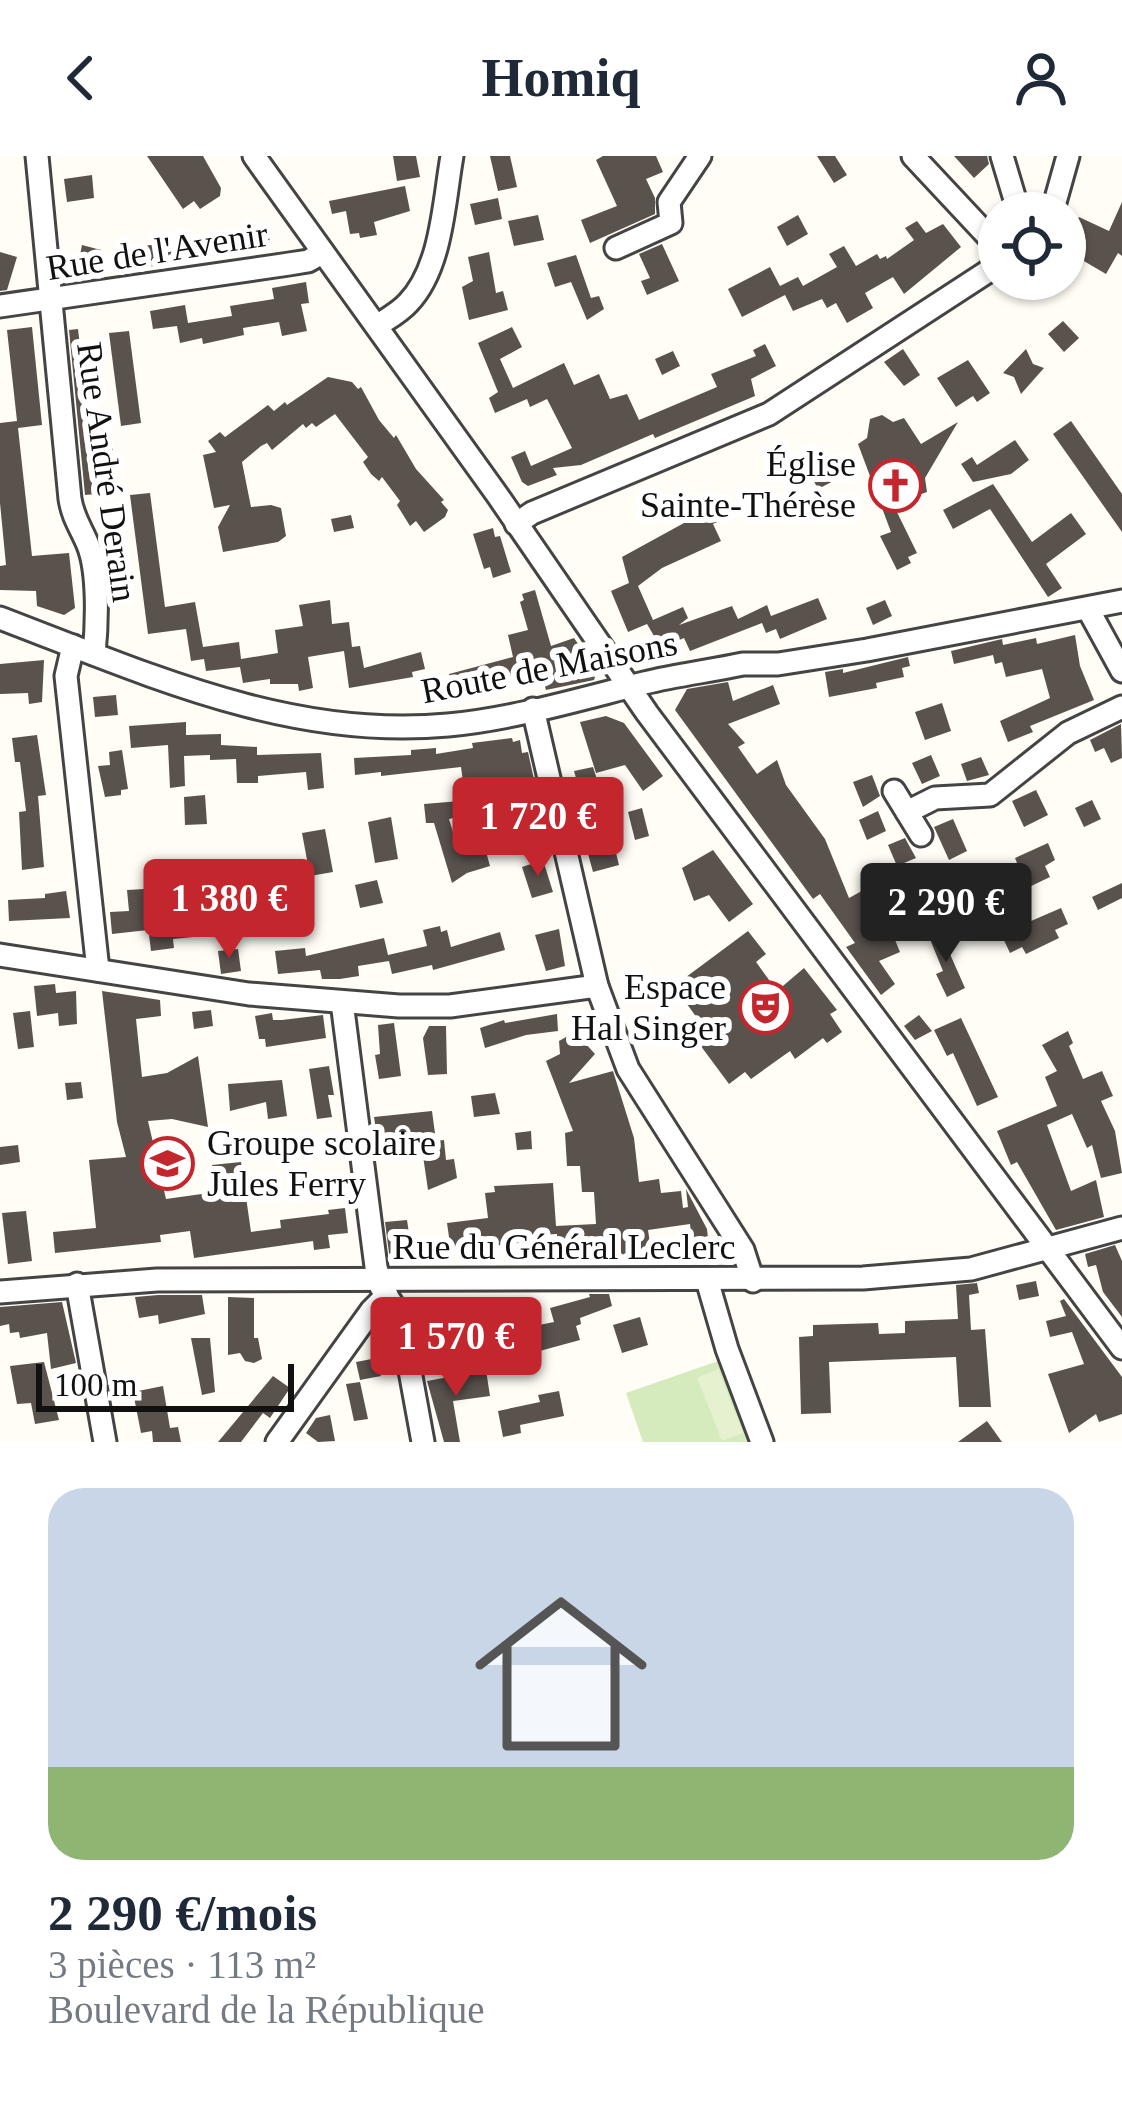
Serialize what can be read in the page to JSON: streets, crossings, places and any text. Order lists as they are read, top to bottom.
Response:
{
  "streets": {
    "street": [
      "Rue de l'Avenir",
      "Rue André Derain",
      "Route de Maisons",
      "Rue du Général Leclerc"
    ]
  },
  "crossings": [
    ["Rue de l'Avenir", "Rue André Derain"],
    ["Rue André Derain", "Route de Maisons"]
  ],
  "places": {
    "church": ["Église Sainte-Thérèse"],
    "theatre": ["Espace Hal Singer"],
    "school or university": ["Groupe scolaire Jules Ferry"]
  },
  "scale_bar": "100 m",
  "page": {
    "header": "Homiq",
    "price": [
      "1 720 €",
      "1 380 €",
      "2 290 €",
      "1 570 €"
    ],
    "scale": "100 m",
    "list": [
      {
        "name": "2 290 €/mois",
        "note": "3 pièces · 113 m² · Boulevard de la République"
      }
    ]
  }
}
